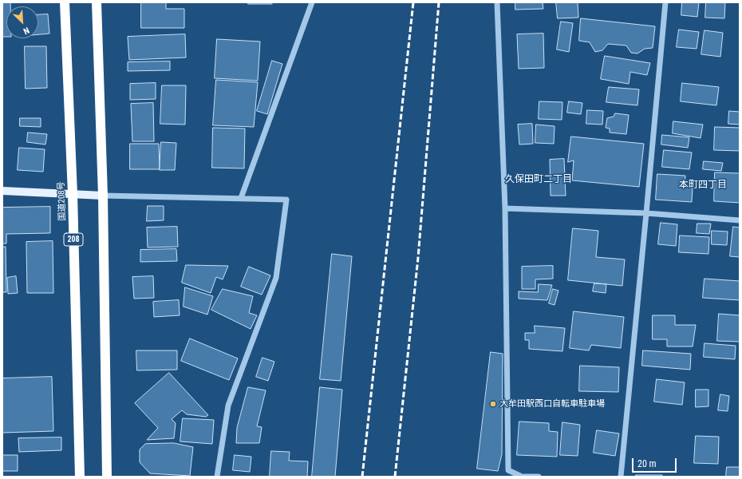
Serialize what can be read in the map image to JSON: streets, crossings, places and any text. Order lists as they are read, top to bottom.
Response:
{
  "streets": {
    "highway": ["国道208号", "208"]
  },
  "districts": ["久保田町二丁目", "本町四丁目"],
  "places": ["大牟田駅西口自転車駐車場"],
  "scale_bar": "20 m",
  "north": "bottom right"
}
